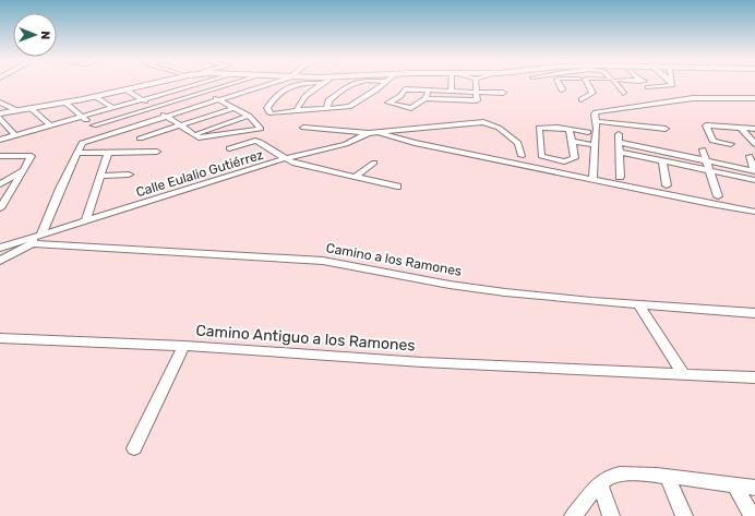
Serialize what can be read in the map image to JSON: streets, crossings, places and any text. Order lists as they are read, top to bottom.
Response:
{
  "streets": {
    "street": ["Calle Eulalio Gutiérrez", "Camino a los Ramones", "Camino Antiguo a los Ramones"]
  },
  "crossings": [
    ["Calle Eulalio Gutiérrez", "Camino a los Ramones"]
  ],
  "north": "right"
}
